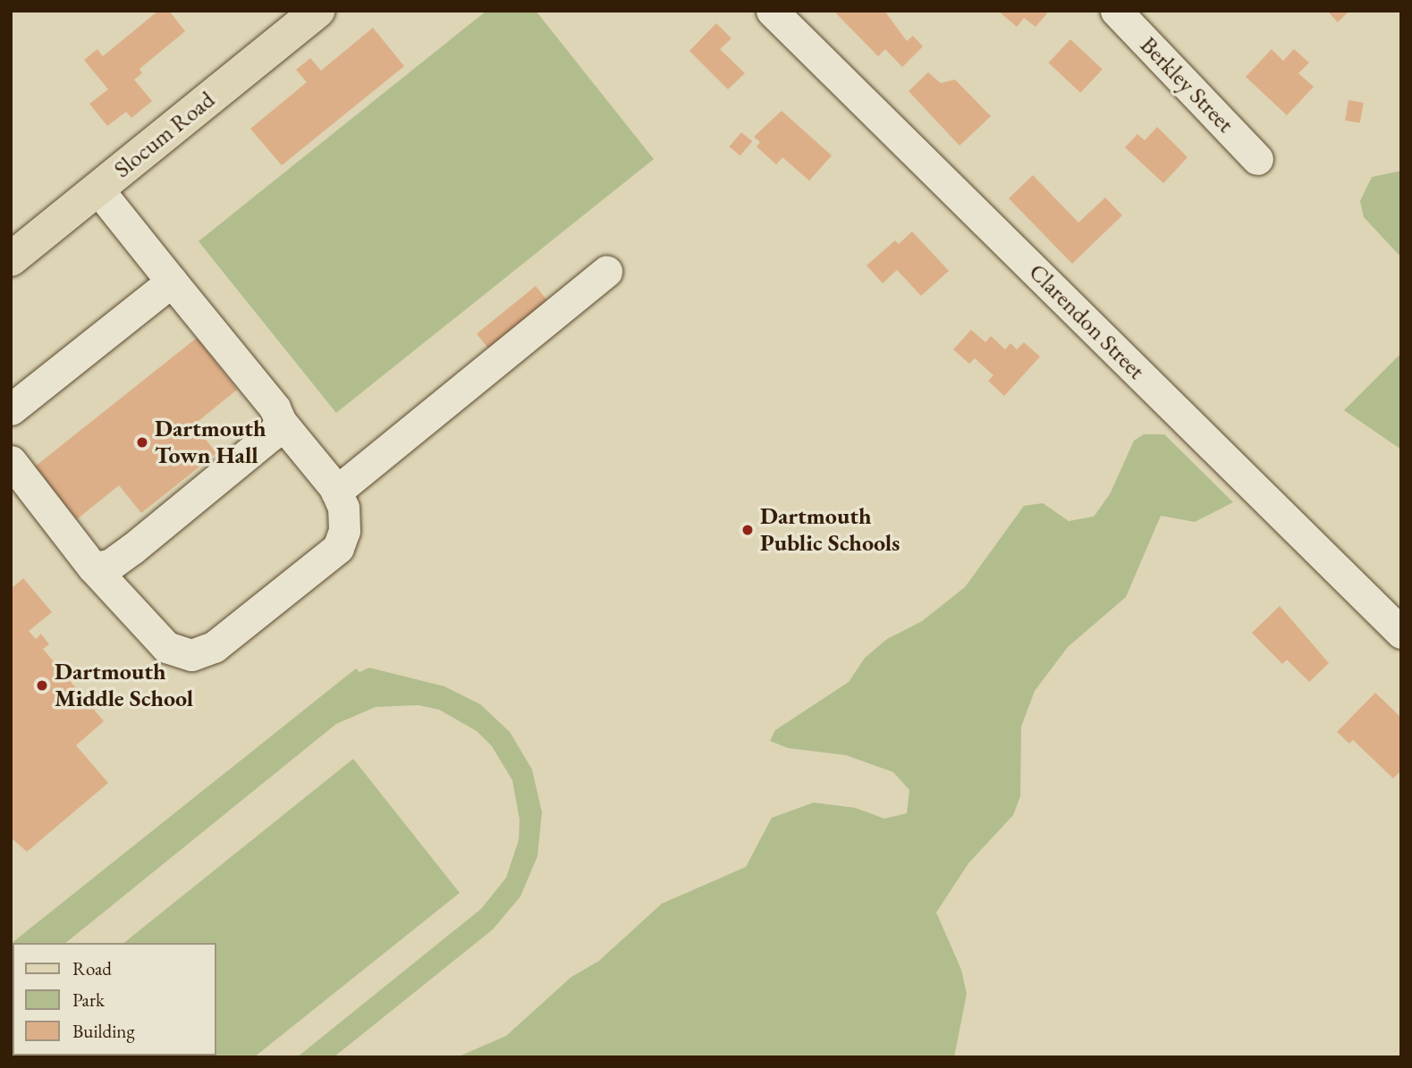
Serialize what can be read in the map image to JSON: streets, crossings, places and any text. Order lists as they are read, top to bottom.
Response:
{
  "streets": {
    "main road": ["Slocum Road"],
    "street": ["Berkley Street", "Clarendon Street"]
  },
  "places": ["Dartmouth Town Hall", "Dartmouth Public Schools", "Dartmouth Middle School"],
  "legend": ["Road", "Park", "Building"]
}
